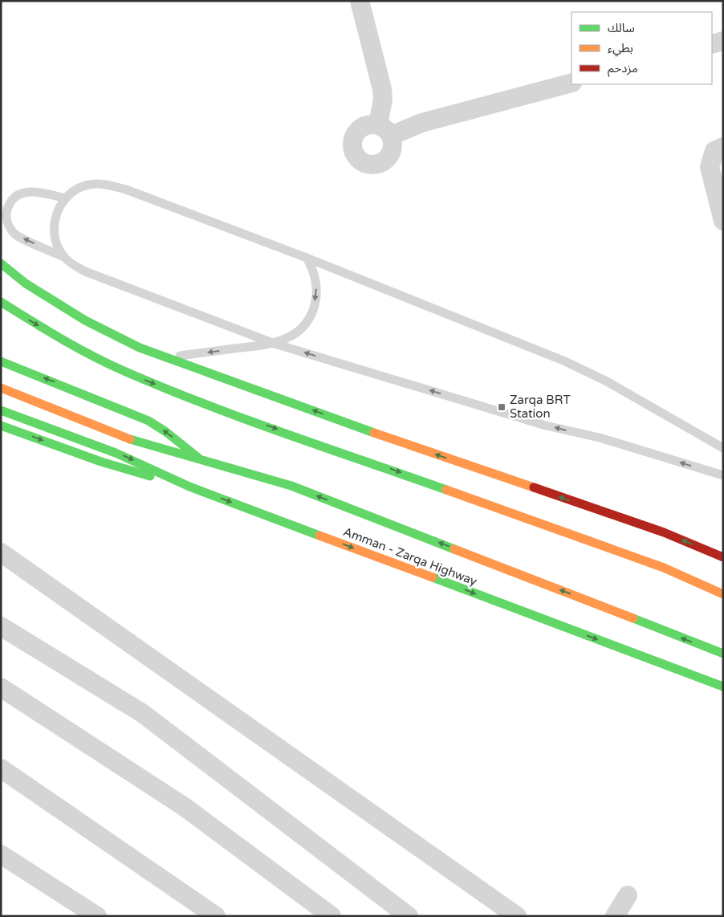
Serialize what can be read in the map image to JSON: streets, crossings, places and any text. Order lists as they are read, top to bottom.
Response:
{
  "streets": {
    "main road": ["Amman - Zarqa Highway"]
  },
  "places": {
    "transit": ["Zarqa BRT Station"]
  },
  "legend": ["سالك", "بطيء", "مزدحم"]
}
